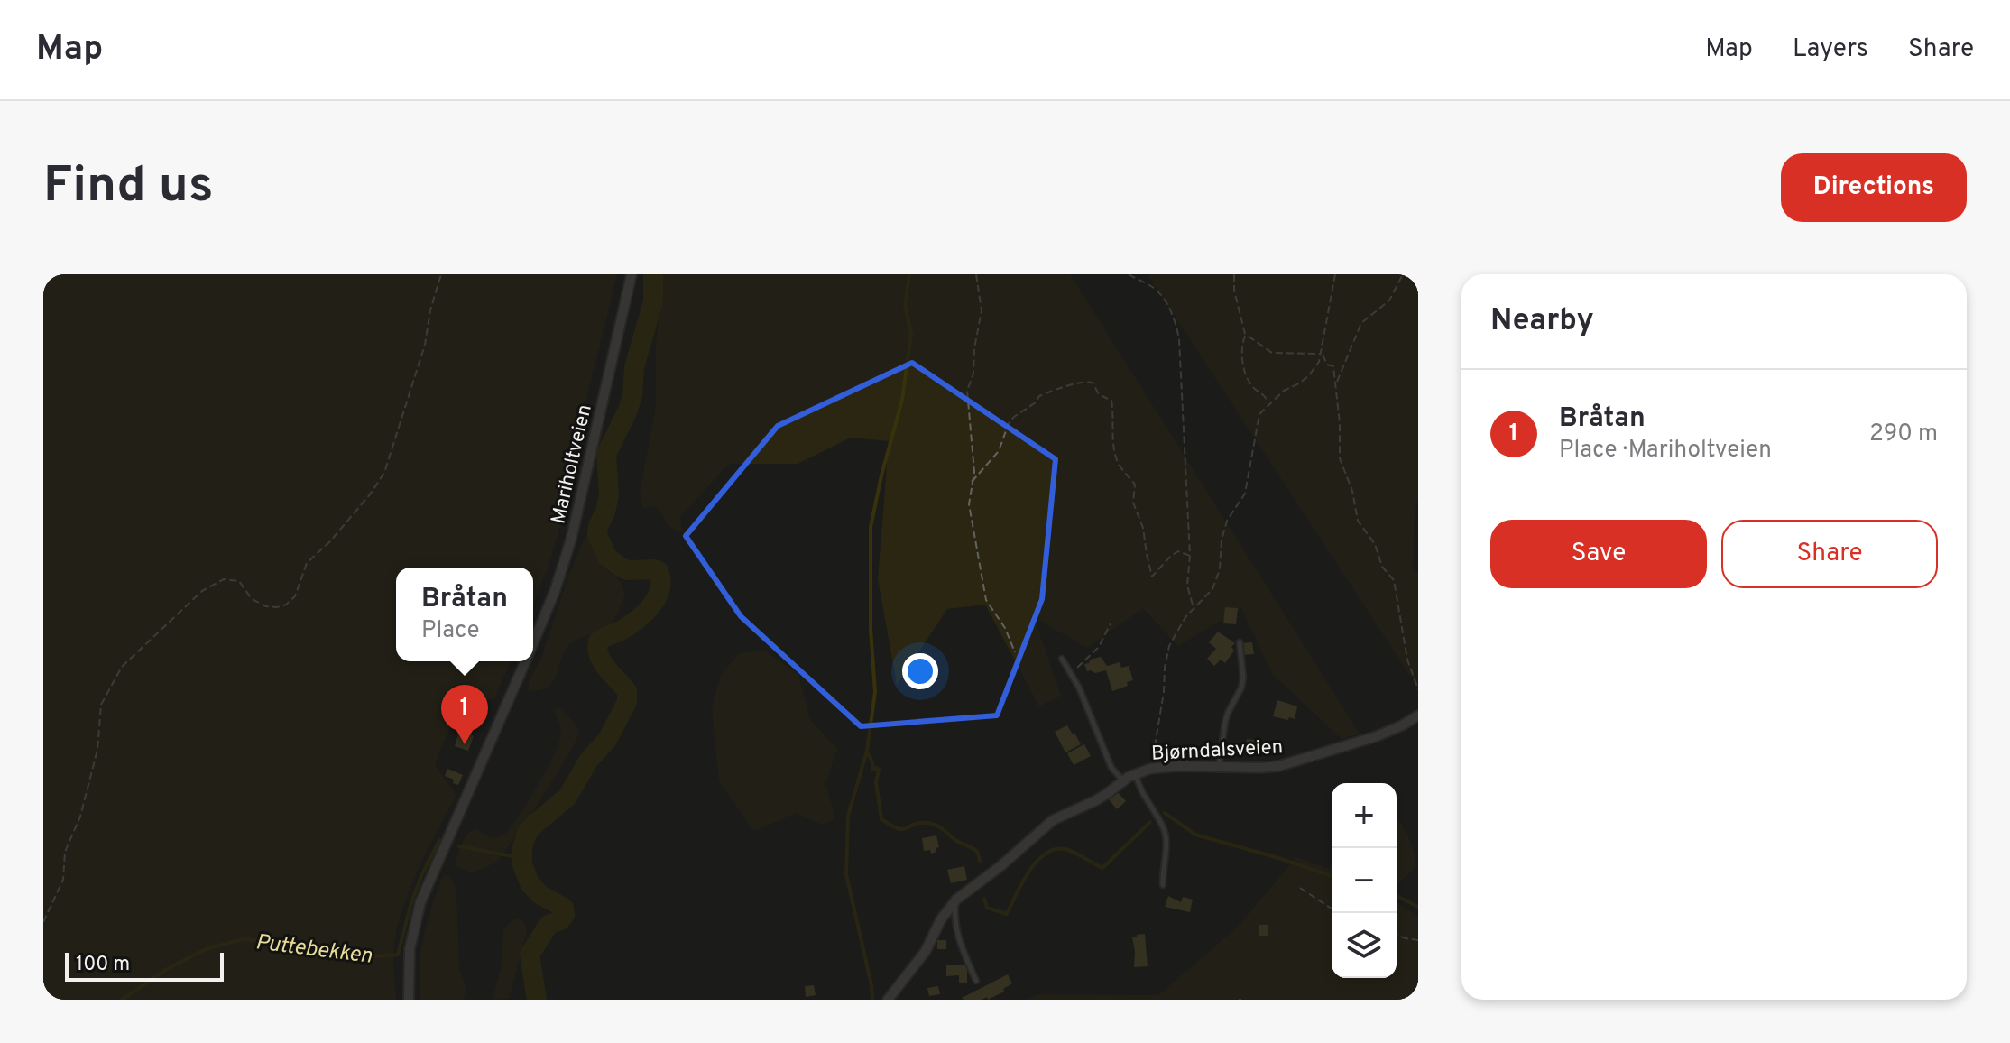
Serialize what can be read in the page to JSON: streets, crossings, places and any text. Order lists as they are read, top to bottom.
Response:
{
  "streets": {
    "street": ["Mariholtveien", "Bjørndalsveien"]
  },
  "water": ["Puttebekken"],
  "scale_bar": "100 m",
  "page": {
    "header": "Map",
    "nav": ["Map", "Layers", "Share"],
    "buttons": [
      "Directions",
      ["Save", "Share"]
    ],
    "title": "Find us",
    "heading": "Nearby",
    "list": [
      {
        "mark": "1",
        "name": "Bråtan",
        "note": "Place · Mariholtveien",
        "value": "290 m"
      }
    ],
    "popup": ["Bråtan", "Place"],
    "pins": "1",
    "map_buttons": ["+", "−"],
    "scale": "100 m"
  }
}
